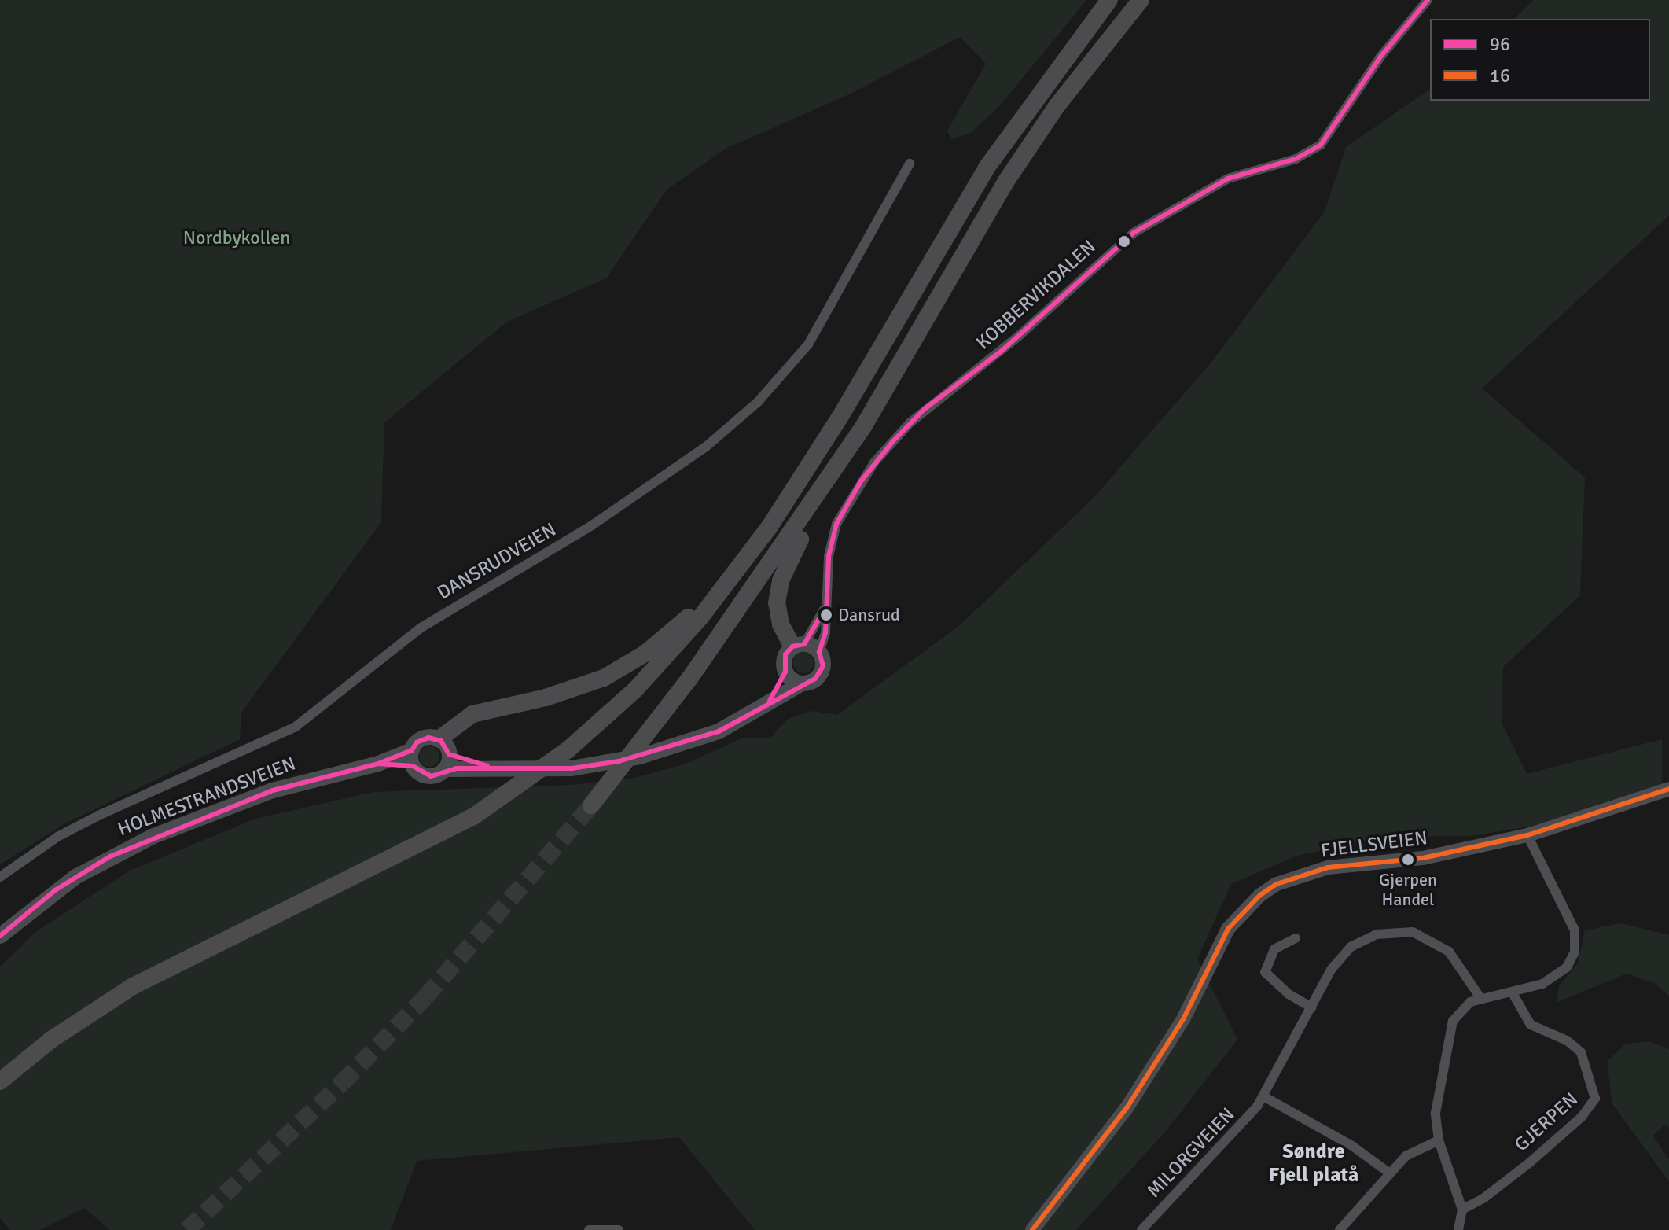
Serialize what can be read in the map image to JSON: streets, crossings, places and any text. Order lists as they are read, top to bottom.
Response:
{
  "streets": {
    "main road": ["HOLMESTRANDSVEIEN", "FJELLSVEIEN"],
    "street": [
      "KOBBERVIKDALEN",
      "DANSRUDVEIEN",
      "GJERPEN",
      "MILORGVEIEN"
    ]
  },
  "districts": ["Søndre Fjell platå"],
  "parks": ["Nordbykollen"],
  "places": ["Dansrud", "Gjerpen Handel"],
  "lines": ["transit line 96", "transit line 16"],
  "legend": ["96", "16"]
}
